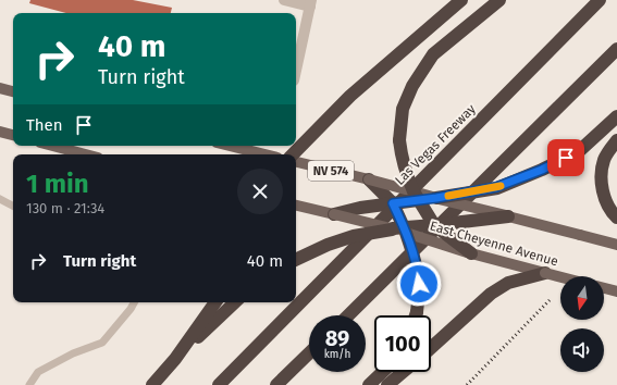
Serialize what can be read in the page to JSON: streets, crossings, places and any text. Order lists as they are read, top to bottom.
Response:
{
  "streets": {
    "highway": ["Las Vegas Freeway"],
    "main road": ["NV 574", "East Cheyenne Avenue"]
  },
  "north": "bottom",
  "page": {
    "turn": ["40 m", "Turn right"],
    "then": "Then",
    "heading": ["1 min", "130 m · 21:34"],
    "list": [
      {
        "name": "Turn right",
        "value": "40 m"
      }
    ],
    "speed": "89 km/h",
    "limit": "100"
  }
}
